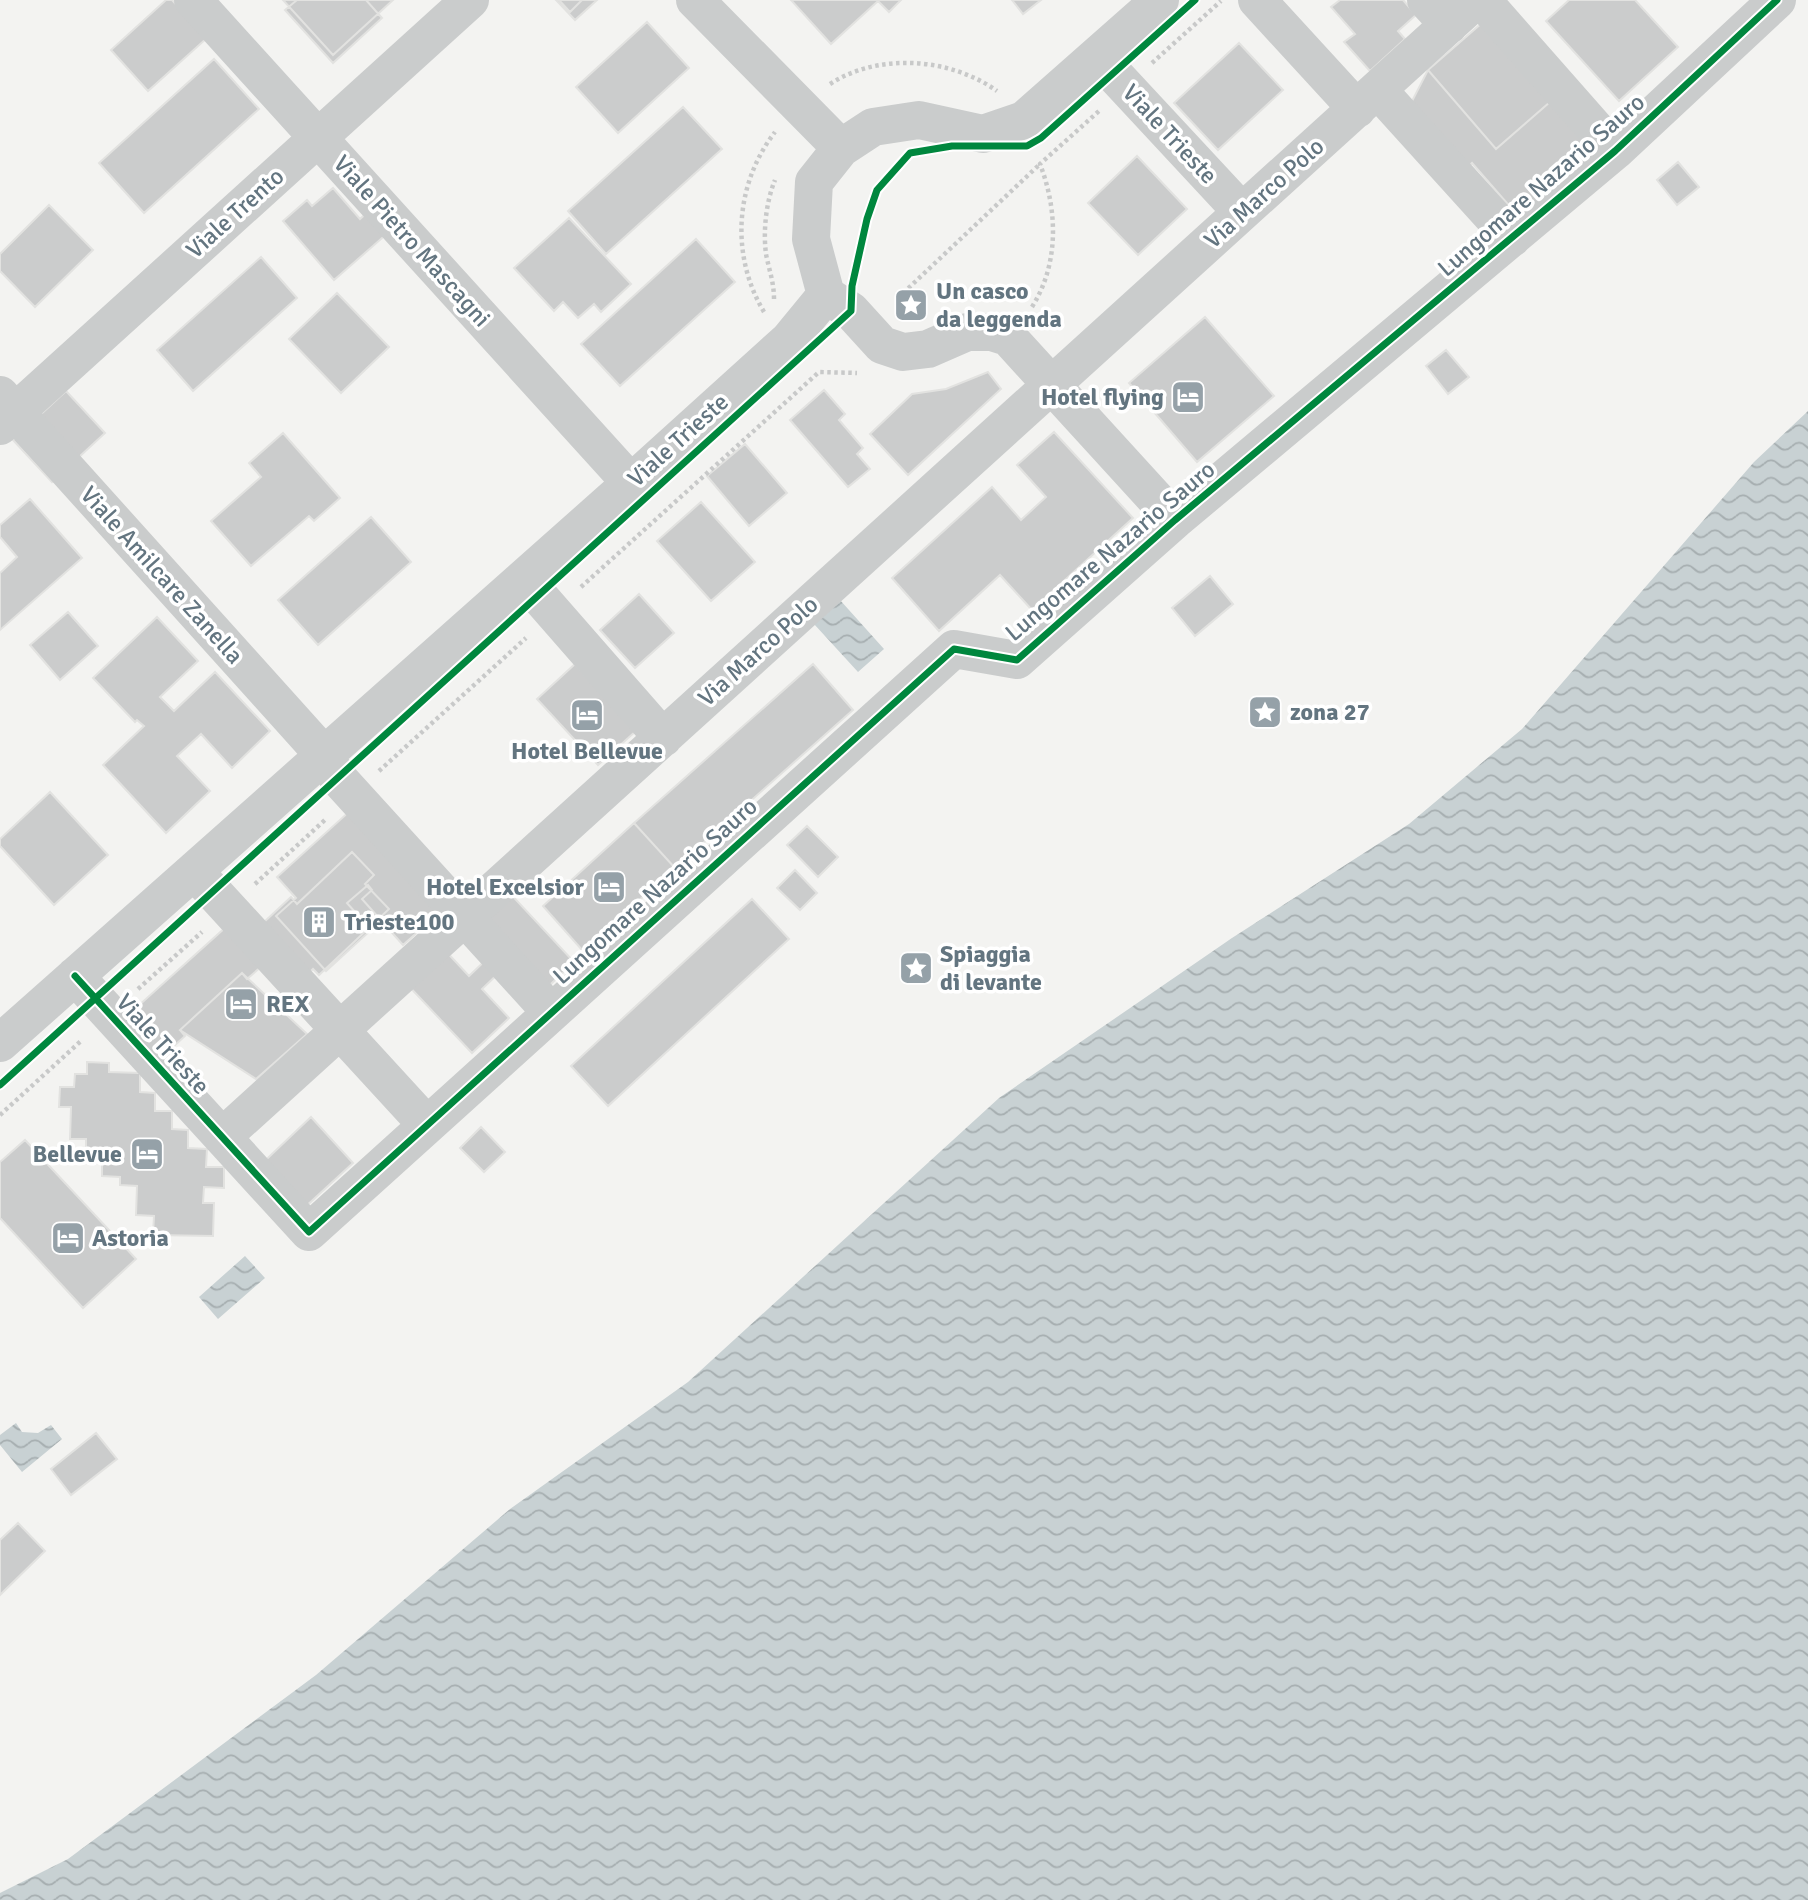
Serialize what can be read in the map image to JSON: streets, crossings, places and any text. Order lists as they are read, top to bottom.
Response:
{
  "streets": {
    "street": [
      "Viale Trieste",
      "Lungomare Nazario Sauro",
      "Via Marco Polo",
      "Viale Trento",
      "Viale Pietro Mascagni",
      "Viale Amilcare Zanella"
    ]
  },
  "crossings": [
    ["Viale Trieste", "Lungomare Nazario Sauro"],
    ["Viale Trieste", "Via Marco Polo"],
    ["Viale Trieste", "Viale Pietro Mascagni"],
    ["Viale Trieste", "Viale Amilcare Zanella"],
    ["Lungomare Nazario Sauro", "Via Marco Polo"],
    ["Via Marco Polo", "Viale Amilcare Zanella"],
    ["Viale Trento", "Viale Pietro Mascagni"],
    ["Viale Trento", "Viale Amilcare Zanella"]
  ],
  "places": {
    "place": ["Un casco da leggenda", "zona 27", "Spiaggia di levante"],
    "hotel": [
      "Hotel flying",
      "Hotel Bellevue",
      "Hotel Excelsior",
      "REX",
      "Bellevue",
      "Astoria"
    ],
    "building": ["Trieste100"]
  }
}
